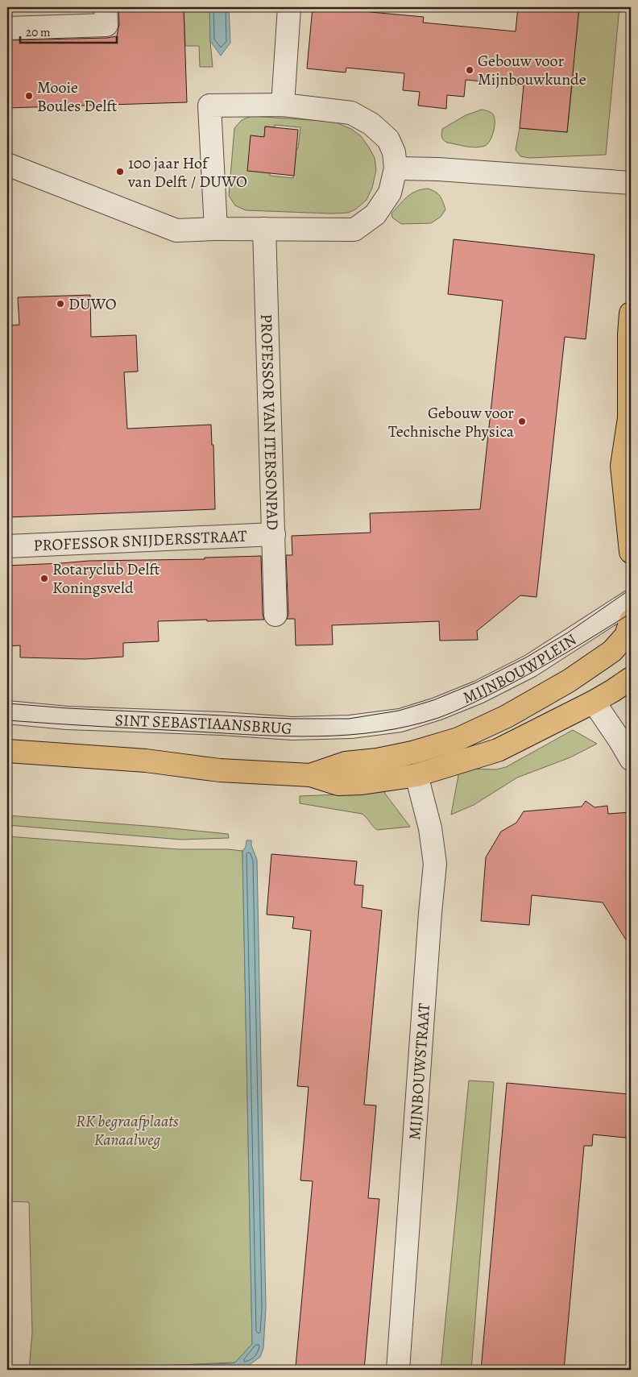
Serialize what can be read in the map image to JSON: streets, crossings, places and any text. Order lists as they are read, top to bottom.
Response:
{
  "streets": {
    "main road": ["MIJNBOUWPLEIN"],
    "street": [
      "PROFESSOR VAN ITERSONPAD",
      "PROFESSOR SNIJDERSSTRAAT",
      "SINT SEBASTIAANSBRUG",
      "MIJNBOUWSTRAAT"
    ]
  },
  "crossings": [
    ["PROFESSOR VAN ITERSONPAD", "PROFESSOR SNIJDERSSTRAAT"],
    ["MIJNBOUWPLEIN", "SINT SEBASTIAANSBRUG"]
  ],
  "parks": ["RK begraafplaats Kanaalweg"],
  "places": [
    "Gebouw voor Mijnbouwkunde",
    "Mooie Boules Delft",
    "100 jaar Hof van Delft / DUWO",
    "DUWO",
    "Gebouw voor Technische Physica",
    "Rotaryclub Delft Koningsveld"
  ],
  "scale_bar": "20 m"
}
